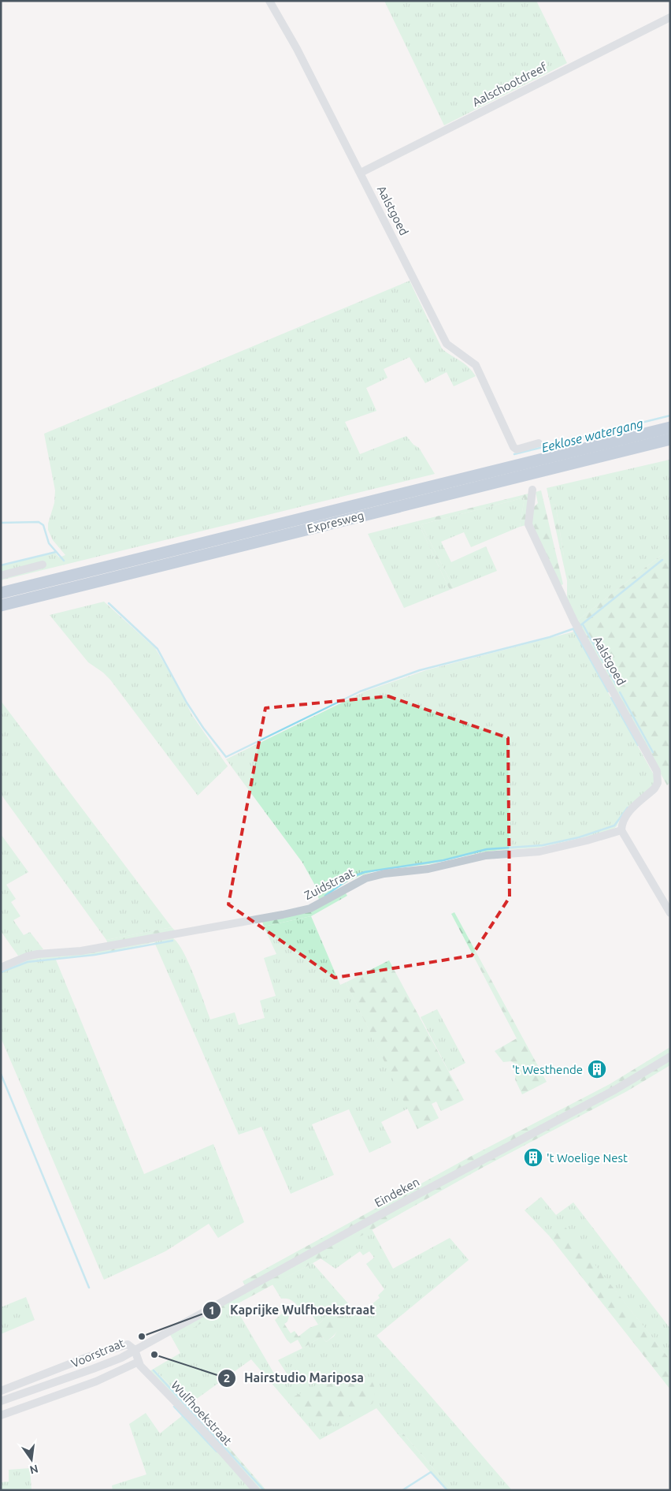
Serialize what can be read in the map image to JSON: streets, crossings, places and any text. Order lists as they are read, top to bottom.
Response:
{
  "streets": {
    "highway": ["Expresweg"],
    "street": [
      "Aalschootdreef",
      "Aalstgoed",
      "Zuidstraat",
      "Eindeken",
      "Voorstraat",
      "Wulfhoekstraat"
    ]
  },
  "crossings": [
    ["Aalschootdreef", "Aalstgoed"],
    ["Aalstgoed", "Zuidstraat"],
    ["Eindeken", "Voorstraat"],
    ["Eindeken", "Wulfhoekstraat"],
    ["Voorstraat", "Wulfhoekstraat"]
  ],
  "water": ["Eeklose watergang"],
  "places": {
    "building": ["'t Westhende", "'t Woelige Nest"],
    "other": ["Kaprijke Wulfhoekstraat", "Hairstudio Mariposa"]
  },
  "north": "bottom"
}
